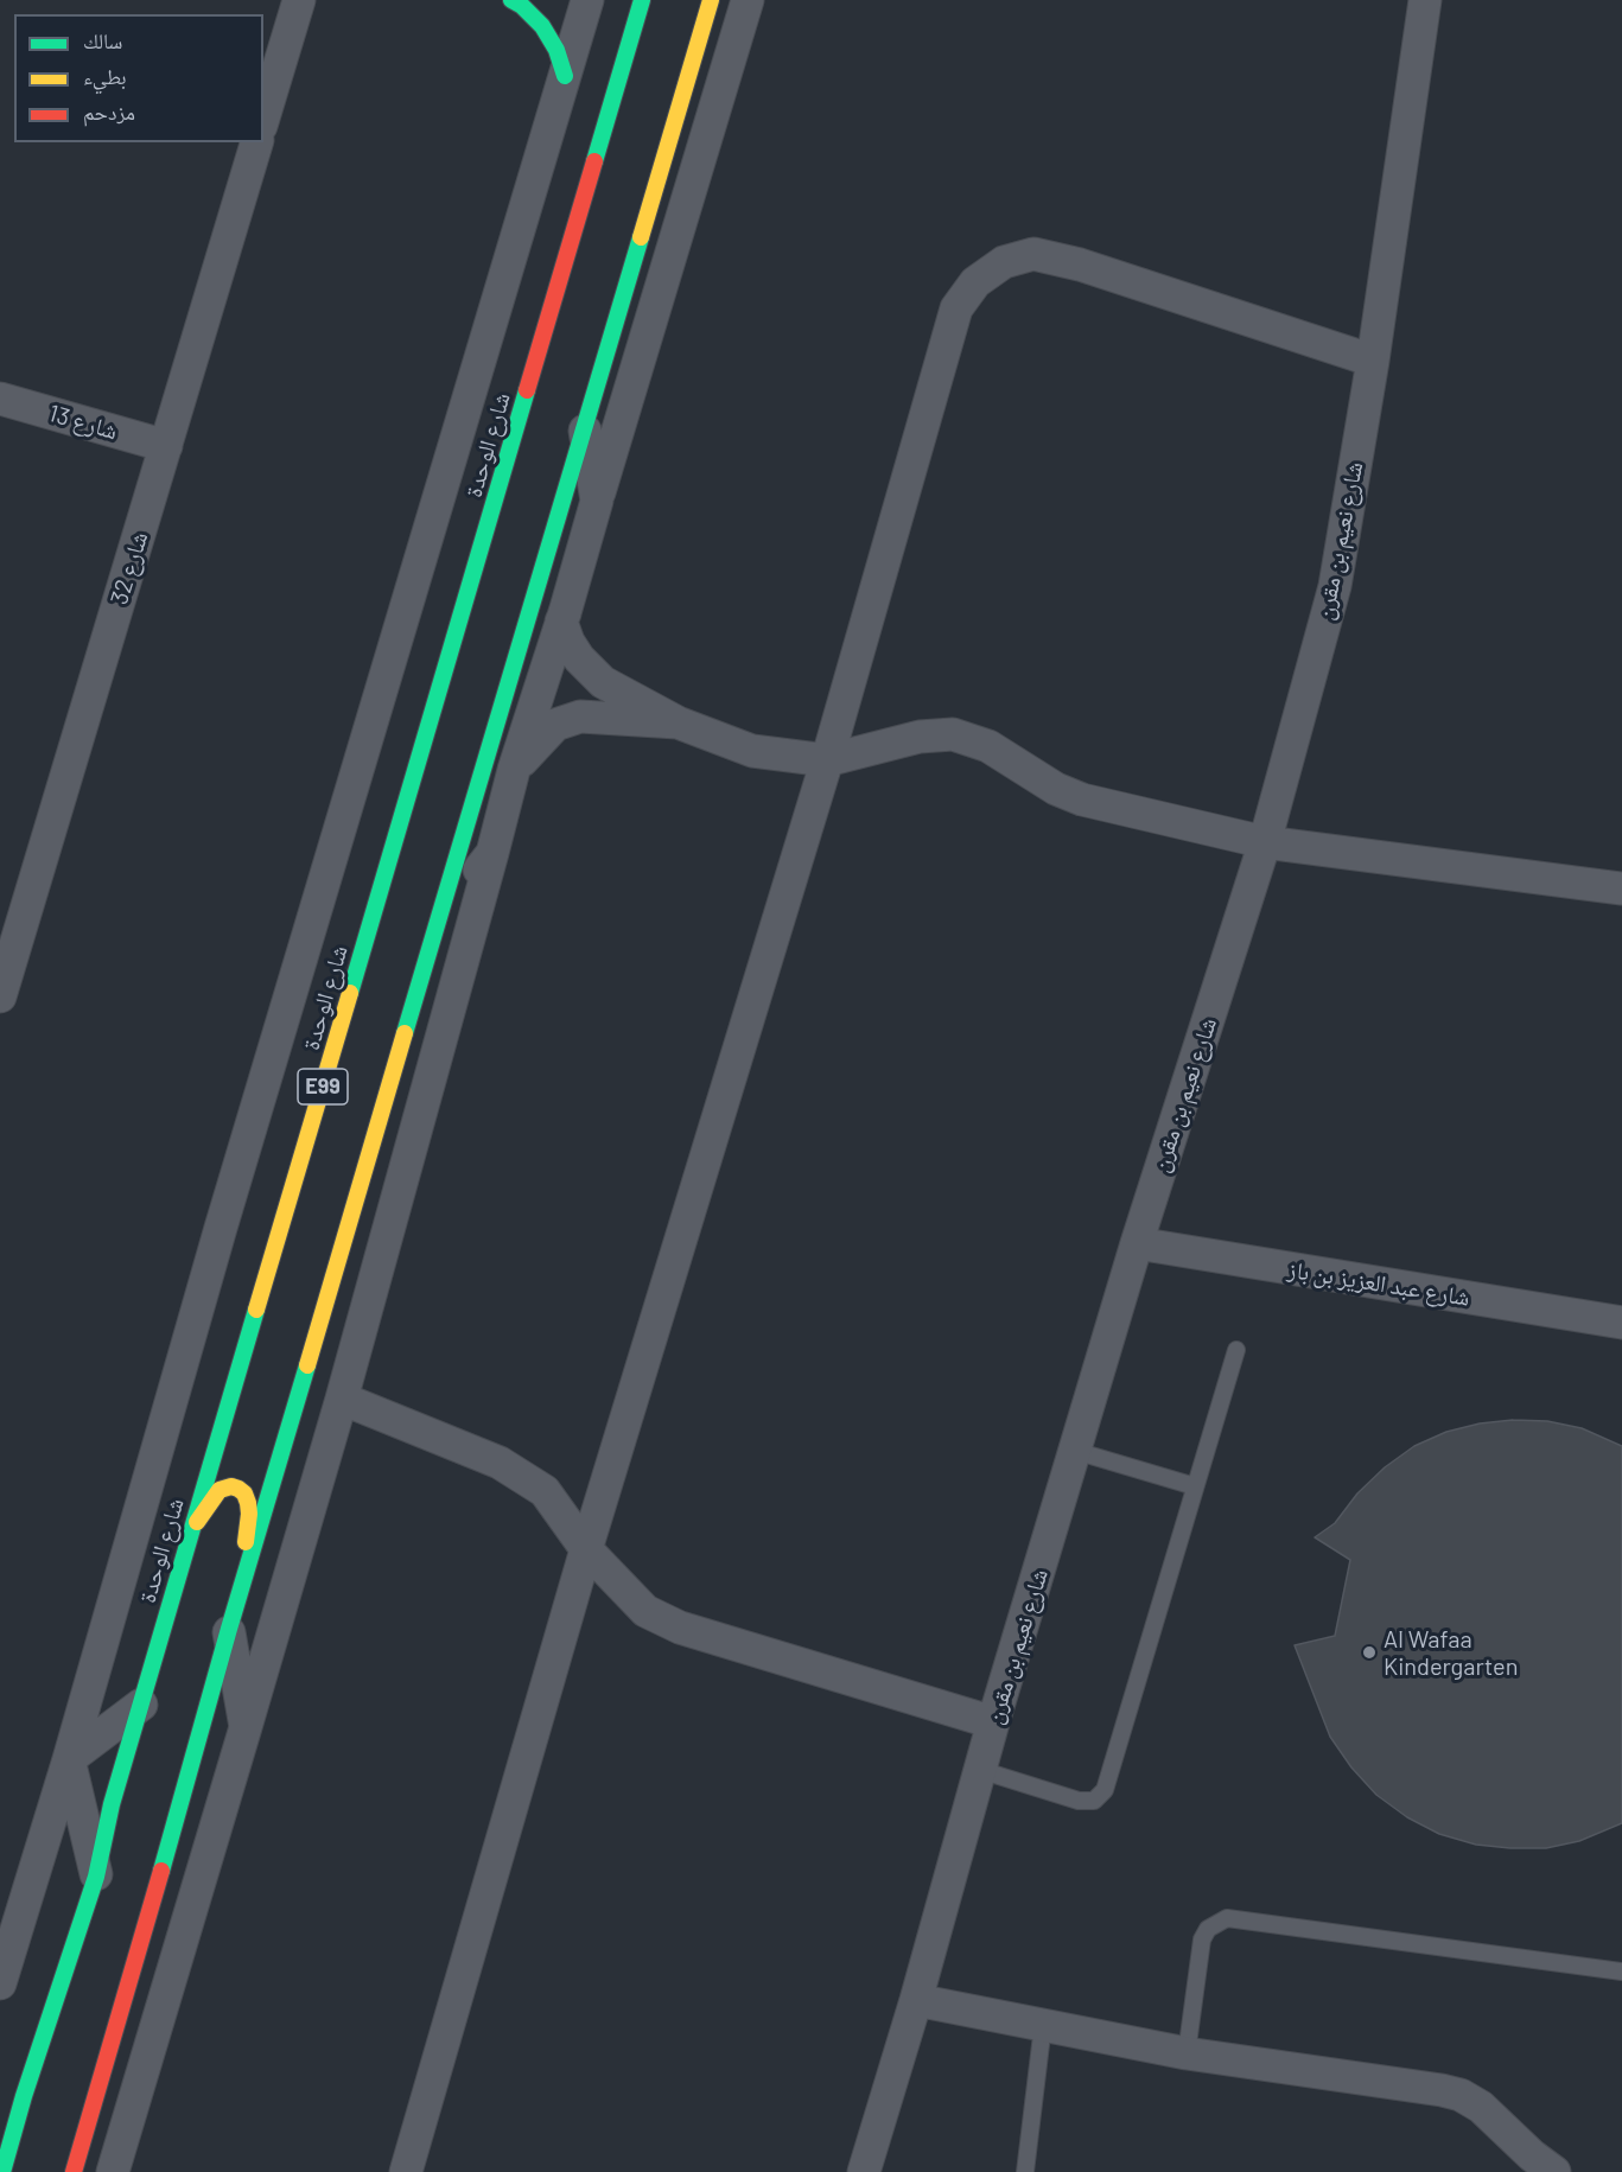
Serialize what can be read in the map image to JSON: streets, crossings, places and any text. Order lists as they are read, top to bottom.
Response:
{
  "streets": {
    "main road": ["شارع الوحدة", "E99"],
    "street": [
      "شارع 13",
      "شارع نعيم بن مقرن",
      "شارع 32",
      "شارع عبد العزيز بن باز"
    ]
  },
  "crossings": [
    ["شارع 13", "شارع 32"],
    ["شارع نعيم بن مقرن", "شارع عبد العزيز بن باز"]
  ],
  "places": ["Al Wafaa Kindergarten"],
  "legend": ["سالك", "بطيء", "مزدحم"]
}
